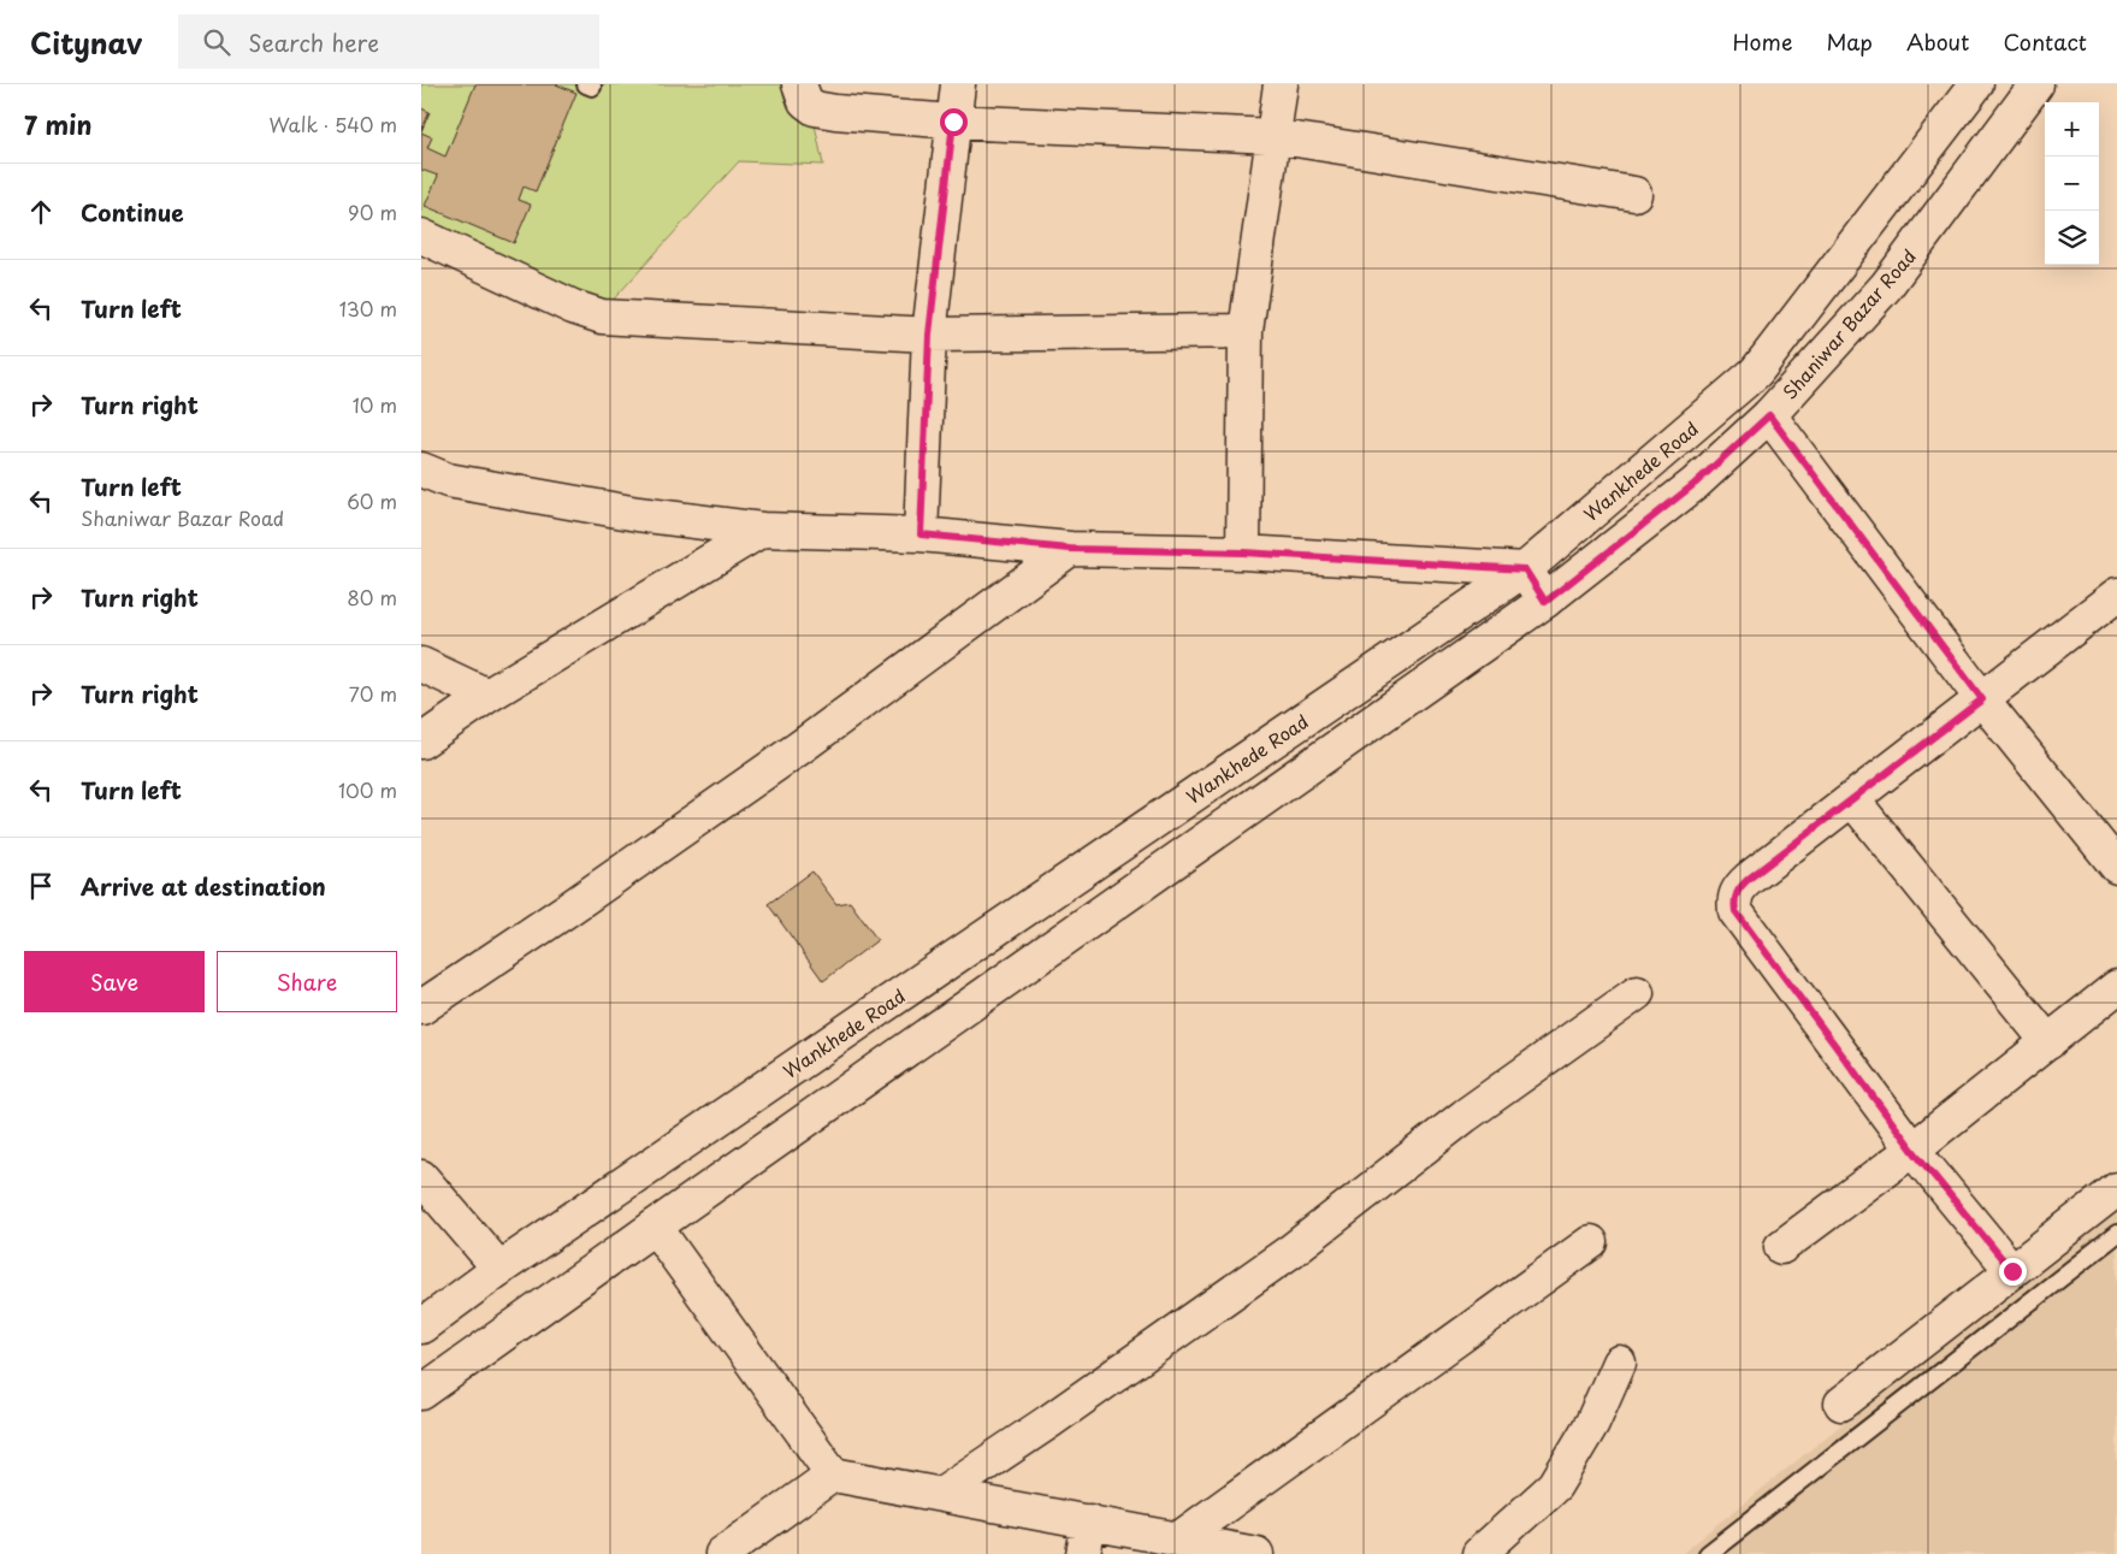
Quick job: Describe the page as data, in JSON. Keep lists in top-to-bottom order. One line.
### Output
{"streets":{"street":["Shaniwar Bazar Road","Wankhede Road"]},"page":{"header":"Citynav","search":"Search here","nav":["Home","Map","About","Contact"],"heading":["7 min","Walk · 540 m"],"map_buttons":["+","−"],"list":[["Continue","90 m"],["Turn left","130 m"],["Turn right","10 m"],["Turn left","Shaniwar Bazar Road","60 m"],["Turn right","80 m"],["Turn right","70 m"],["Turn left","100 m"],"Arrive at destination"],"buttons":["Save","Share"]}}
